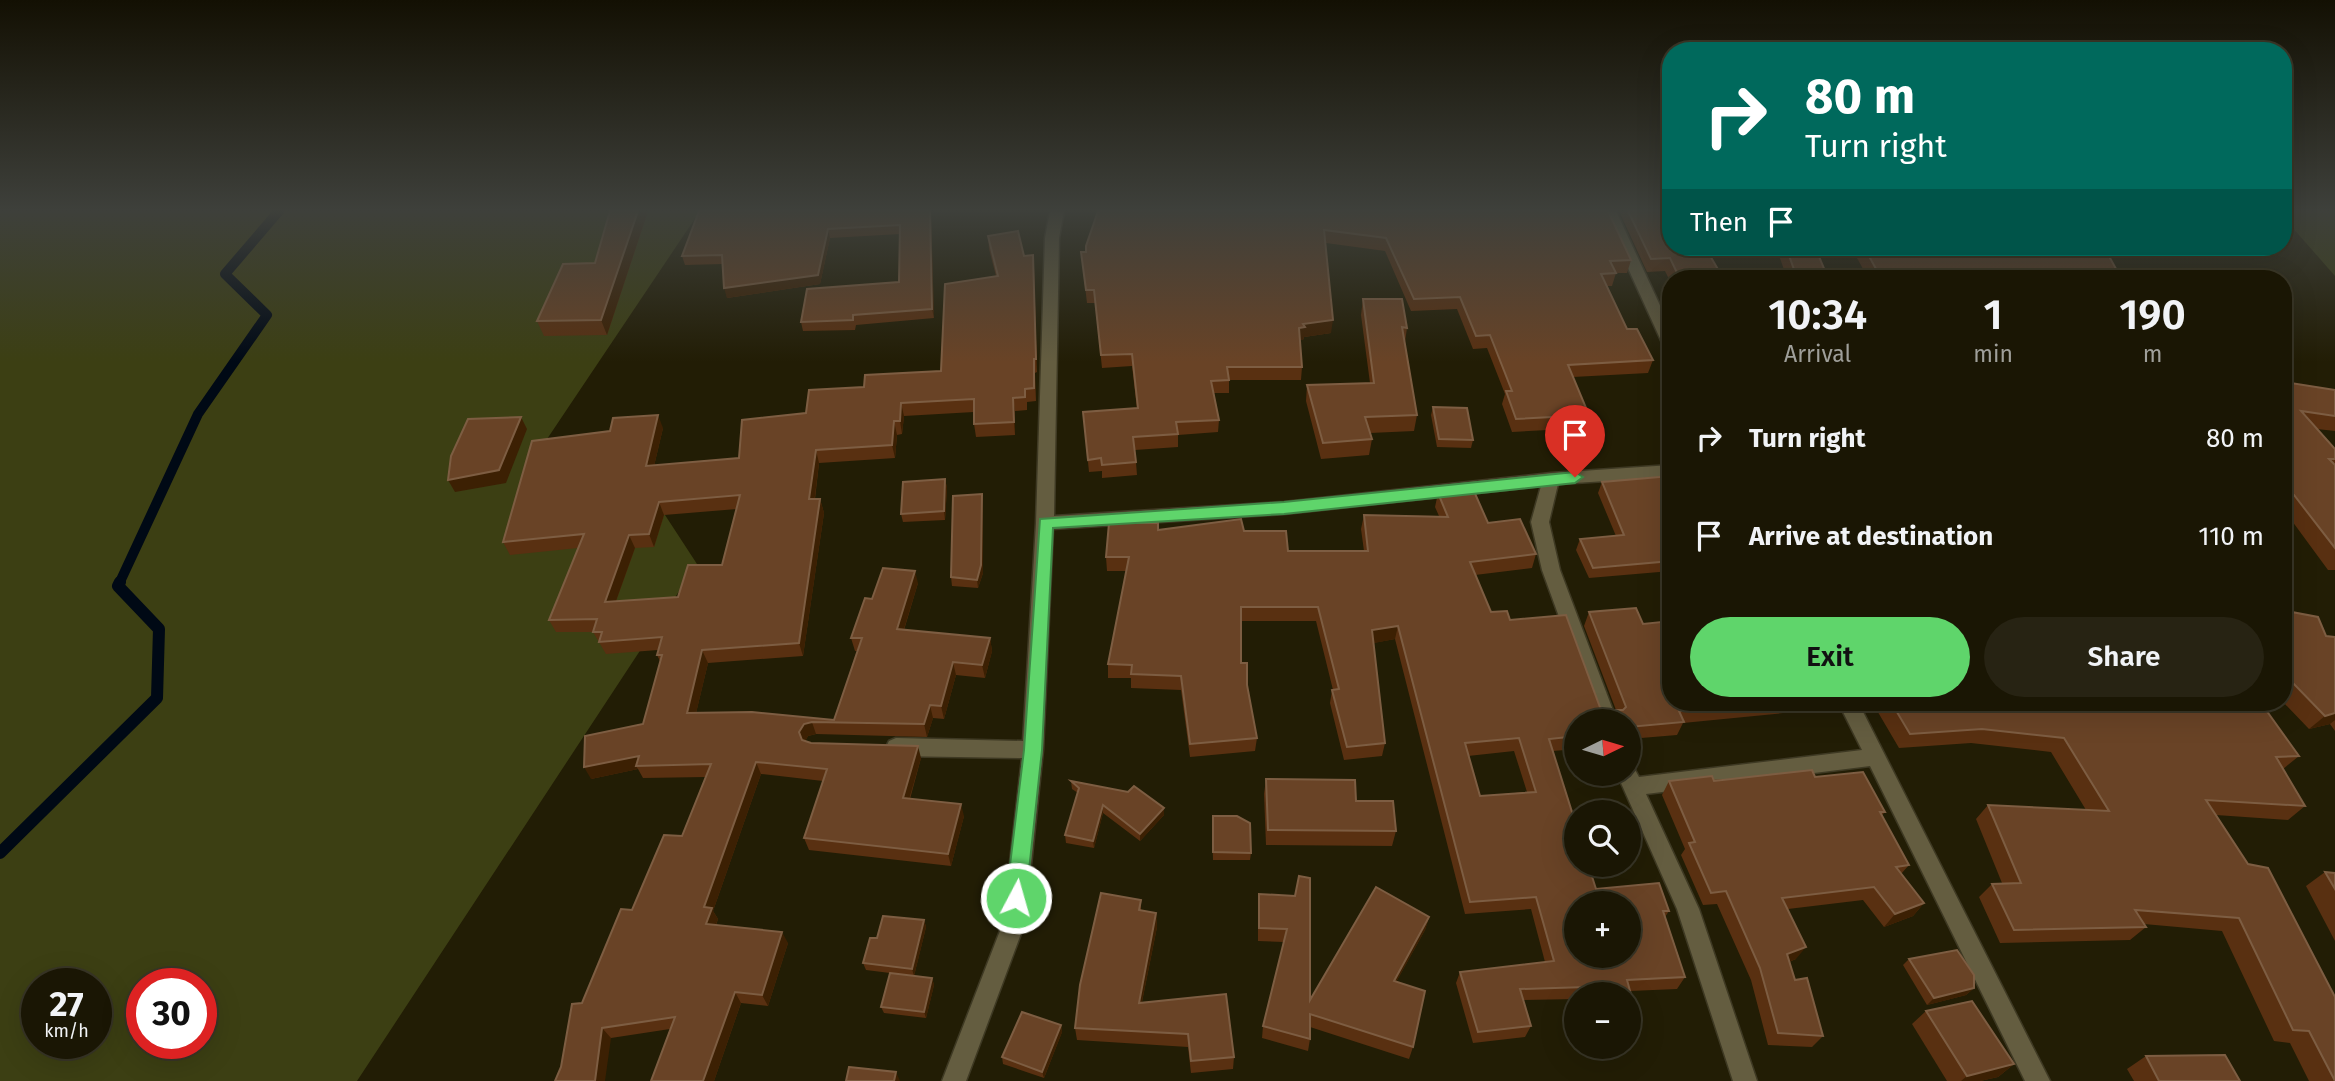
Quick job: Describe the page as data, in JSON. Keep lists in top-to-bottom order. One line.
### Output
{"north":"right","page":{"turn":["80 m","Turn right"],"then":"Then","eta":["10:34","Arrival","1","min","190","m"],"list":[{"name":"Turn right","value":"80 m"},{"name":"Arrive at destination","value":"110 m"}],"buttons":["Exit","Share"],"map_buttons":["+","−"],"speed":"27 km/h","limit":"30"}}
